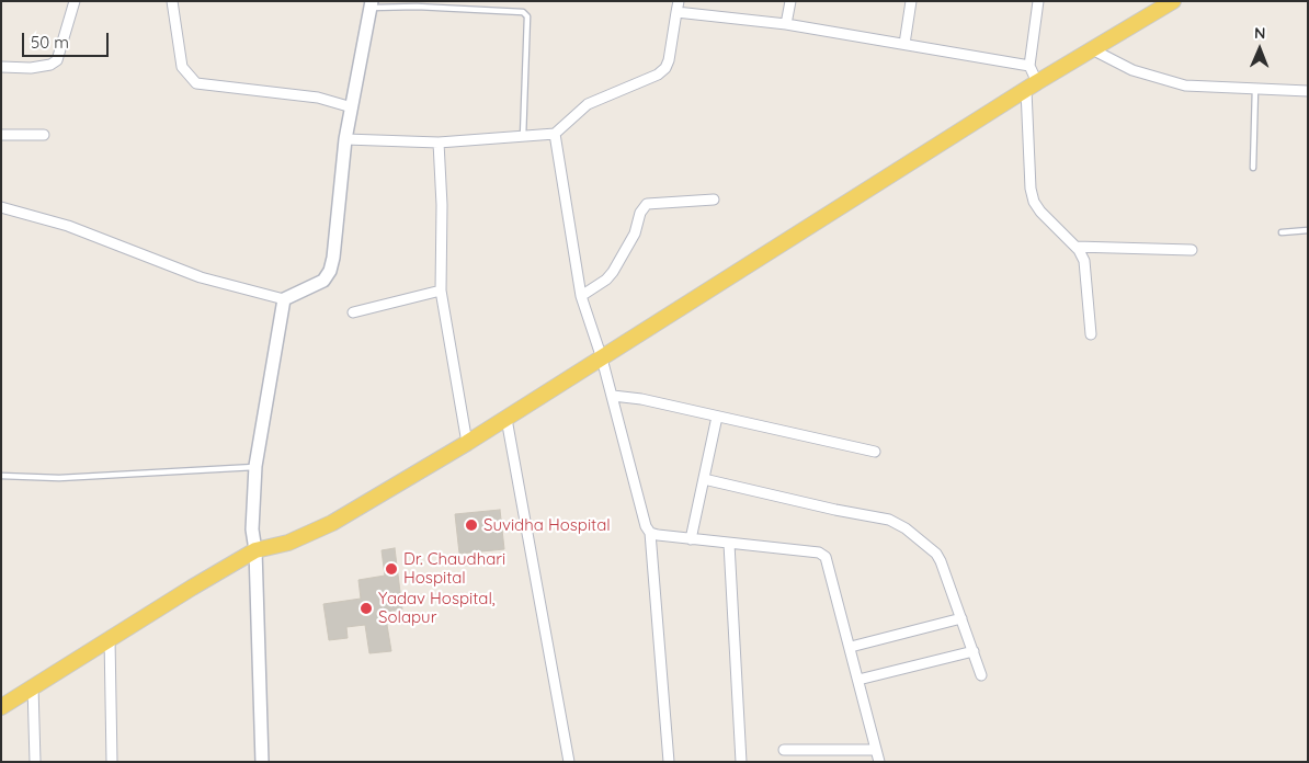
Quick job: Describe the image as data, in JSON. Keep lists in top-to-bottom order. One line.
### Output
{"places":["Suvidha Hospital","Dr. Chaudhari Hospital","Yadav Hospital, Solapur"],"scale_bar":"50 m","north":"top"}
